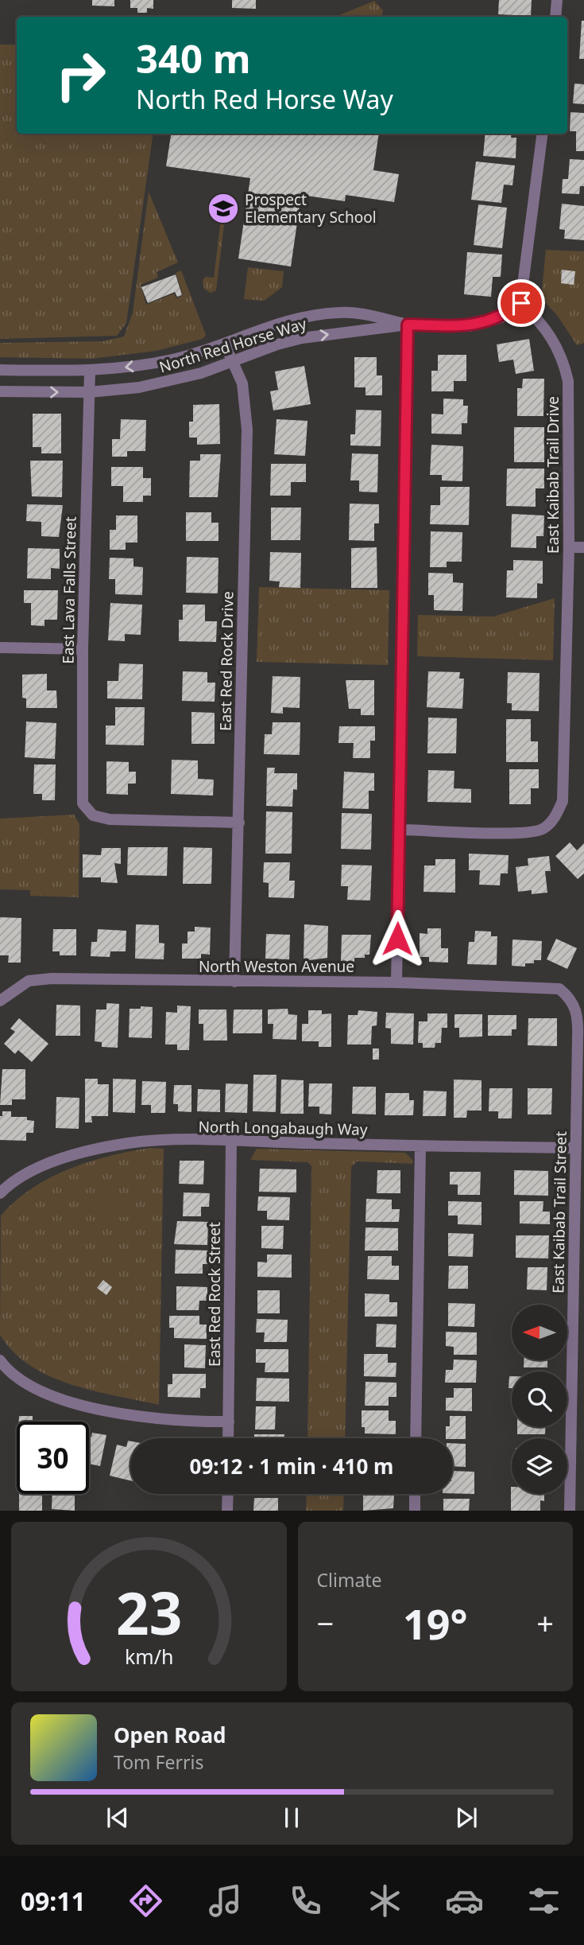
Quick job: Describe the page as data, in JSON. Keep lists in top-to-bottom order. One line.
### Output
{"streets":{"street":["North Red Horse Way","East Kaibab Trail Drive","East Lava Falls Street","East Red Rock Drive","North Weston Avenue","North Longabaugh Way","East Kaibab Trail Street","East Red Rock Street"]},"crossings":[["North Red Horse Way","East Kaibab Trail Drive"],["North Red Horse Way","East Lava Falls Street"],["North Red Horse Way","East Red Rock Drive"],["East Lava Falls Street","East Red Rock Drive"],["East Red Rock Drive","North Weston Avenue"],["North Weston Avenue","East Kaibab Trail Street"],["North Longabaugh Way","East Kaibab Trail Street"],["North Longabaugh Way","East Red Rock Street"]],"places":{"school or university":["Prospect Elementary School"]},"north":"left","page":{"turn":["340 m","North Red Horse Way"],"limit":"30","trip":"09:12 · 1 min · 410 m","tile":"Climate","heat":["−","19°","+"],"song":["Open Road","Tom Ferris"],"tabs":"09:11","gauge":["23","km/h"]}}
